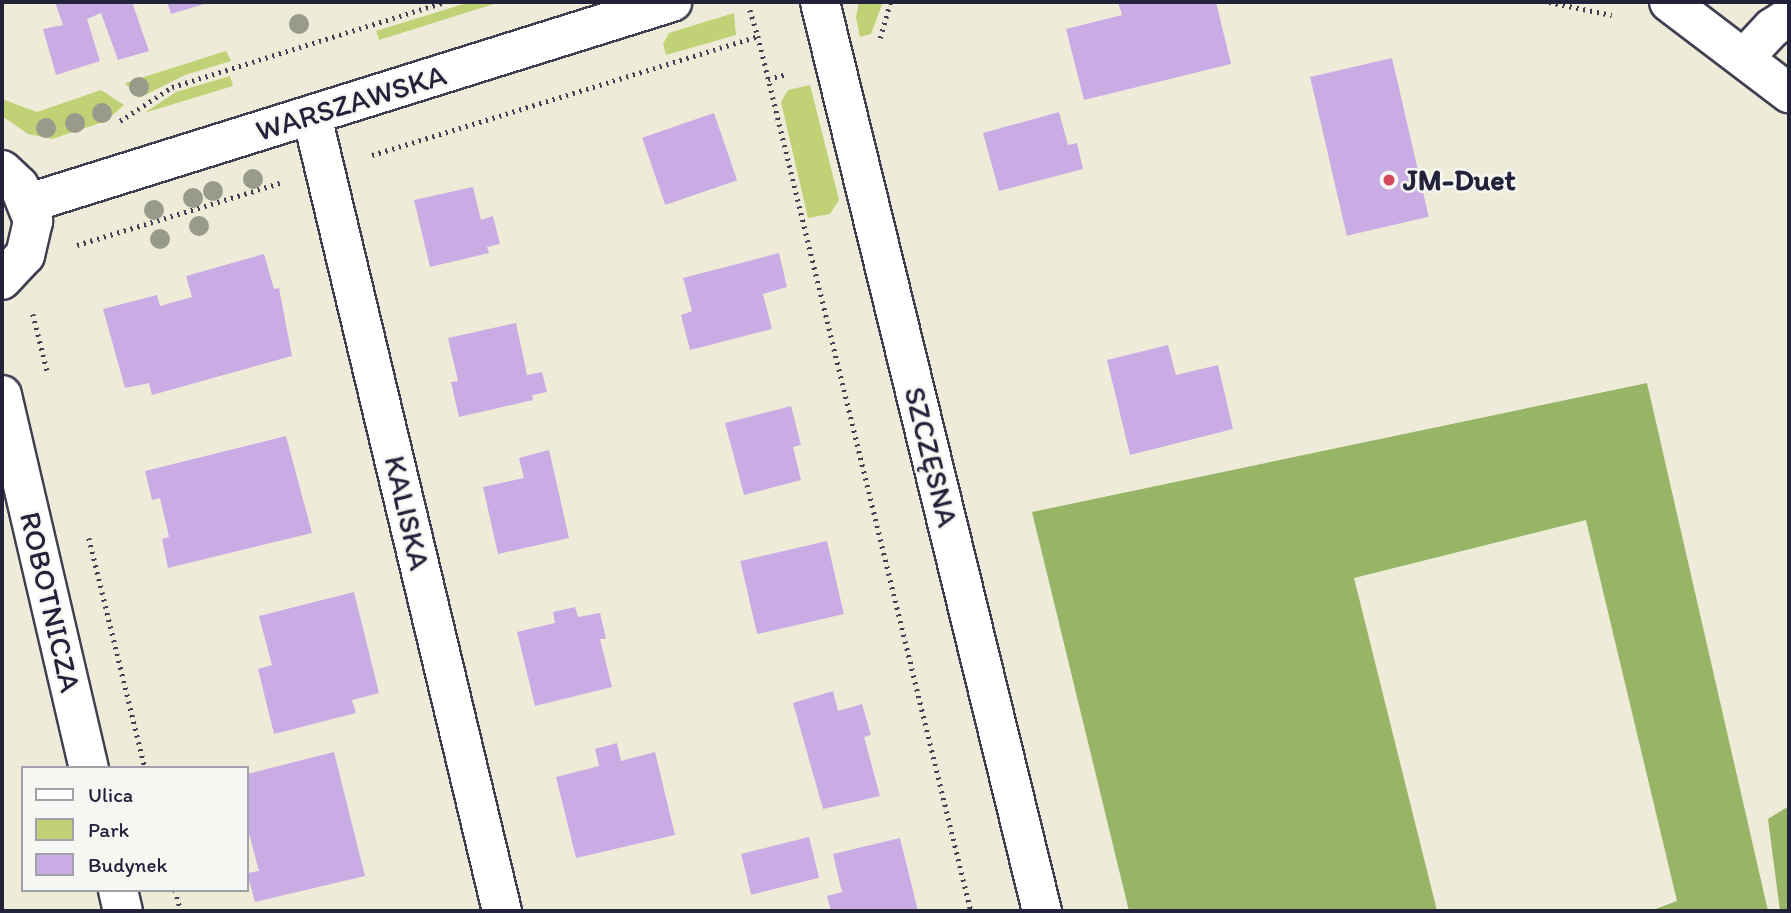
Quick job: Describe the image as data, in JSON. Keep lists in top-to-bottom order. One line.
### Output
{"streets":{"street":["WARSZAWSKA","SZCZĘSNA","KALISKA","ROBOTNICZA"]},"crossings":[["WARSZAWSKA","KALISKA"]],"places":["JM-Duet"],"legend":["Ulica","Park","Budynek"]}
